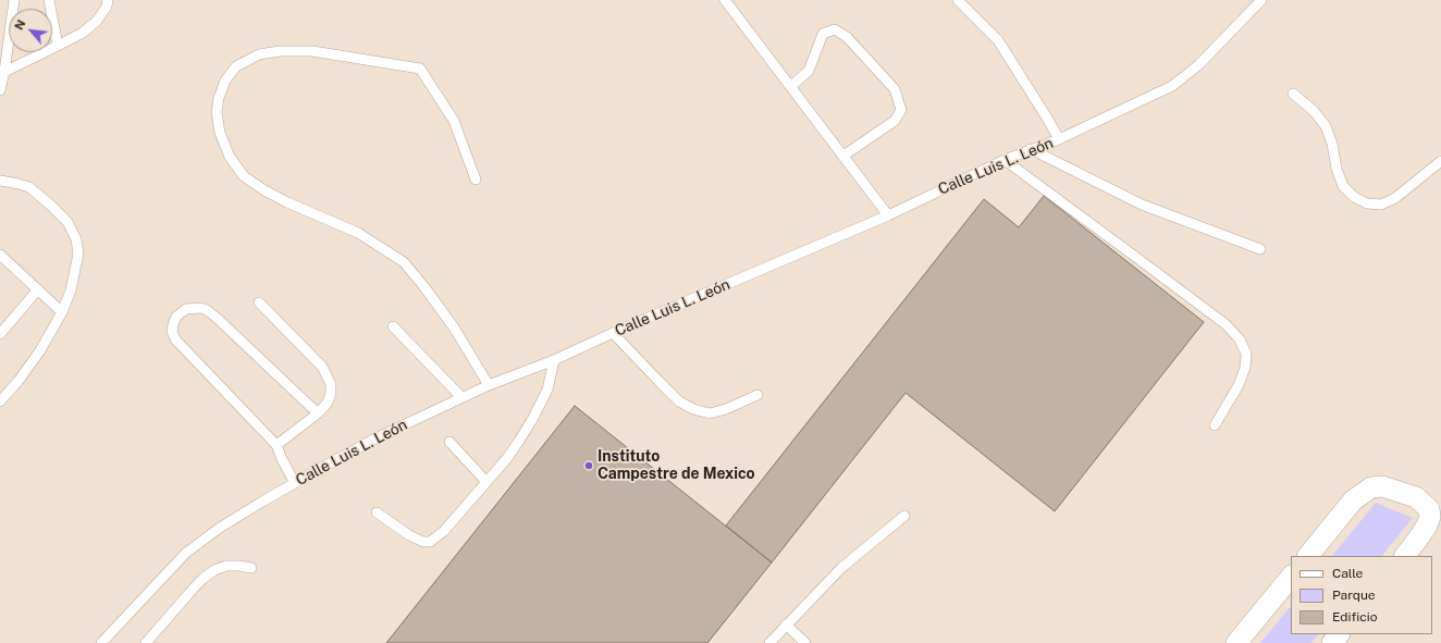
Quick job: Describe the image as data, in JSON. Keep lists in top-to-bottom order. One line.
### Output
{"streets":{"lane":["Calle Luis L. León"]},"places":["Instituto Campestre de Mexico"],"legend":["Calle","Parque","Edificio"],"north":"top left"}
